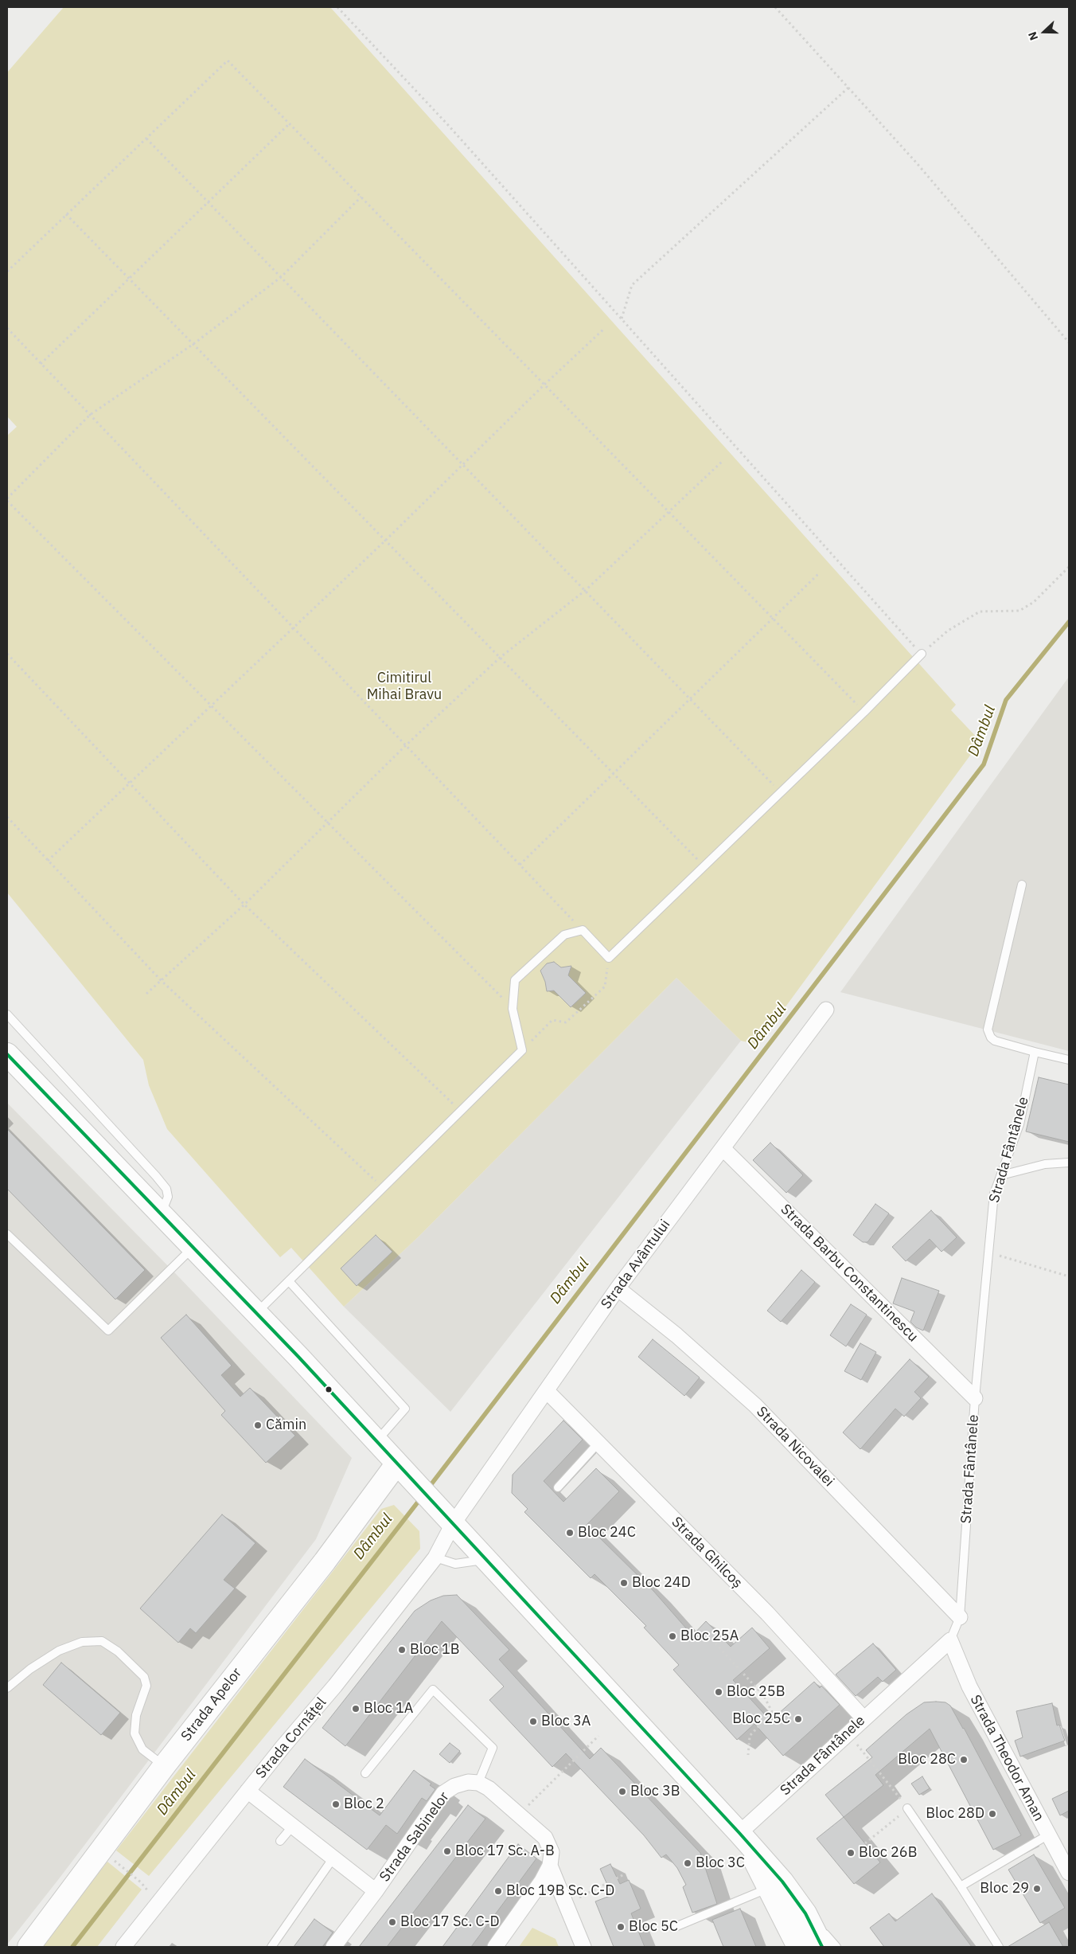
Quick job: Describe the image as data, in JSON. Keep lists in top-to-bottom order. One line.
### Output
{"streets":{"main road":["Strada Apelor"],"street":["Strada Fântânele","Strada Avântului","Strada Barbu Constantinescu","Strada Nicovalei","Strada Ghilcoș","Strada Cornățel","Strada Theodor Aman","Strada Sabinelor"]},"crossings":[["Strada Fântânele","Strada Barbu Constantinescu"],["Strada Fântânele","Strada Nicovalei"],["Strada Fântânele","Strada Ghilcoș"],["Strada Fântânele","Strada Theodor Aman"],["Strada Avântului","Strada Barbu Constantinescu"],["Strada Avântului","Strada Nicovalei"],["Strada Avântului","Strada Ghilcoș"],["Strada Avântului","Strada Cornățel"],["Strada Cornățel","Strada Sabinelor"]],"water":["Dâmbul"],"parks":["Cimitirul Mihai Bravu"],"places":["Cămin","Bloc 24C","Bloc 24D","Bloc 25A","Bloc 1B","Bloc 25B","Bloc 1A","Bloc 25C","Bloc 3A","Bloc 28C","Bloc 3B","Bloc 2","Bloc 28D","Bloc 17 Sc. A-B","Bloc 26B","Bloc 3C","Bloc 29","Bloc 19B Sc. C-D","Bloc 17 Sc. C-D","Bloc 5C"],"north":"left"}
